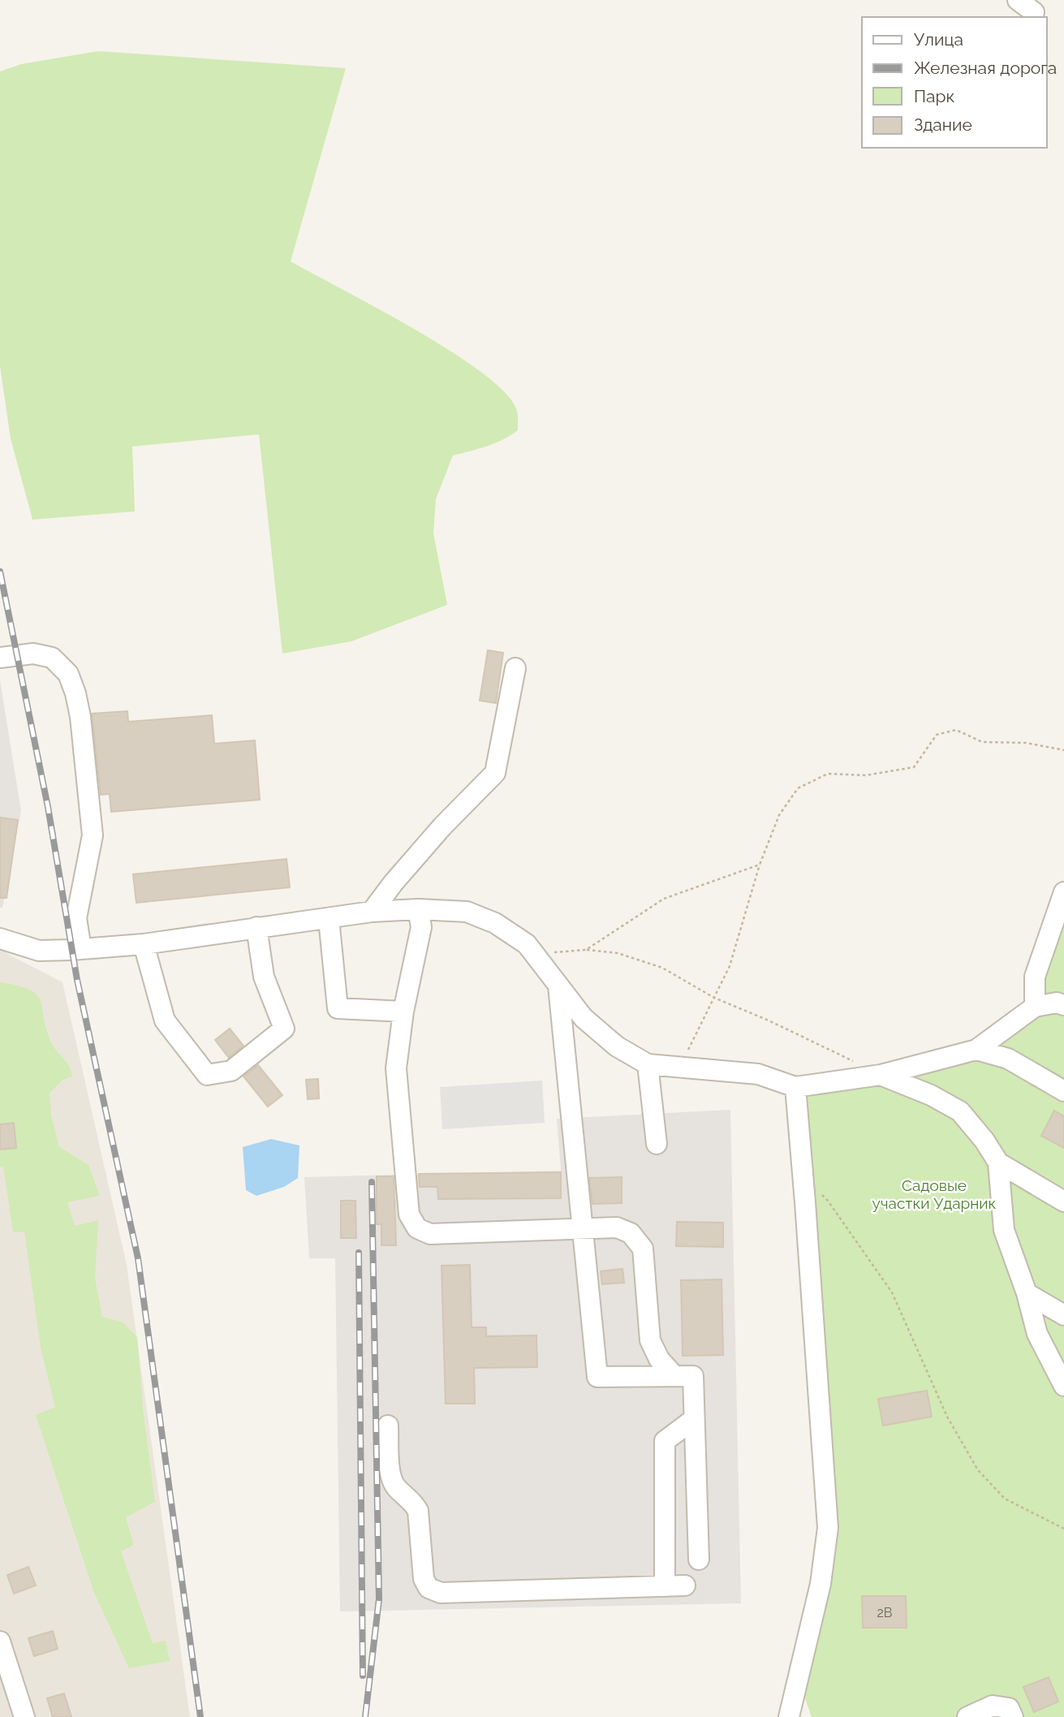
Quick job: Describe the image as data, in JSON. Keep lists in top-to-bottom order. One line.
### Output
{"parks":["Садовые участки Ударник"],"house_numbers":["2В"],"legend":["Улица","Железная дорога","Парк","Здание"]}
